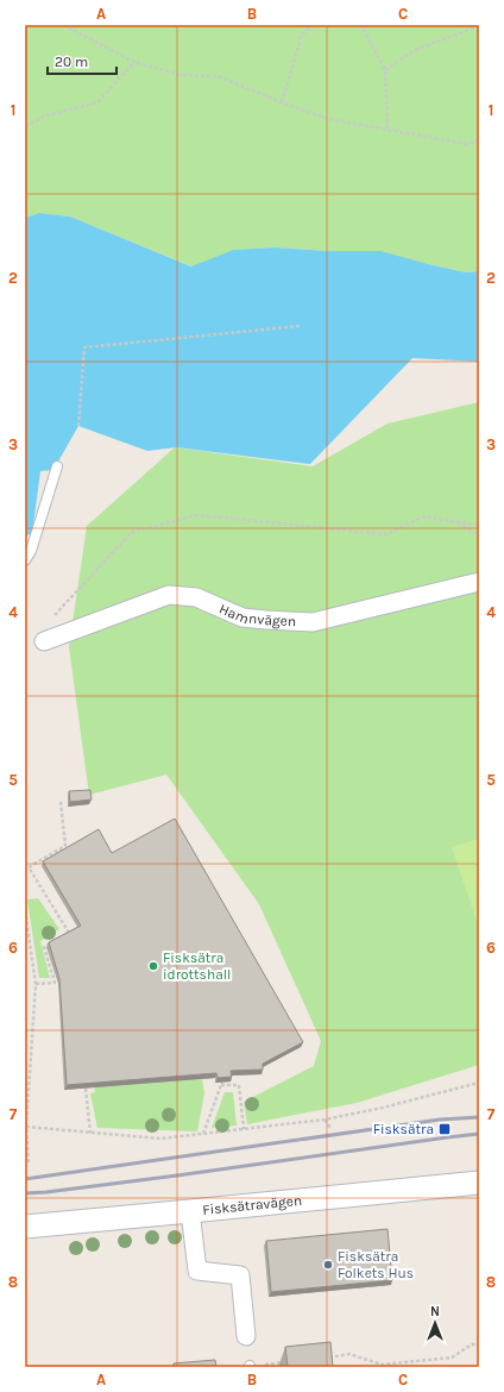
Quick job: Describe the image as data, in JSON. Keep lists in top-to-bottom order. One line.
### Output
{"streets":{"street":["Hamnvägen","Fisksätravägen"]},"places":{"other":["Fisksätra idrottshall","Fisksätra Folkets Hus"],"transit":["Fisksätra"]},"scale_bar":"20 m","north":"top","grid":{"columns":["A","B","C"],"rows":["1","2","3","4","5","6","7","8"]}}
